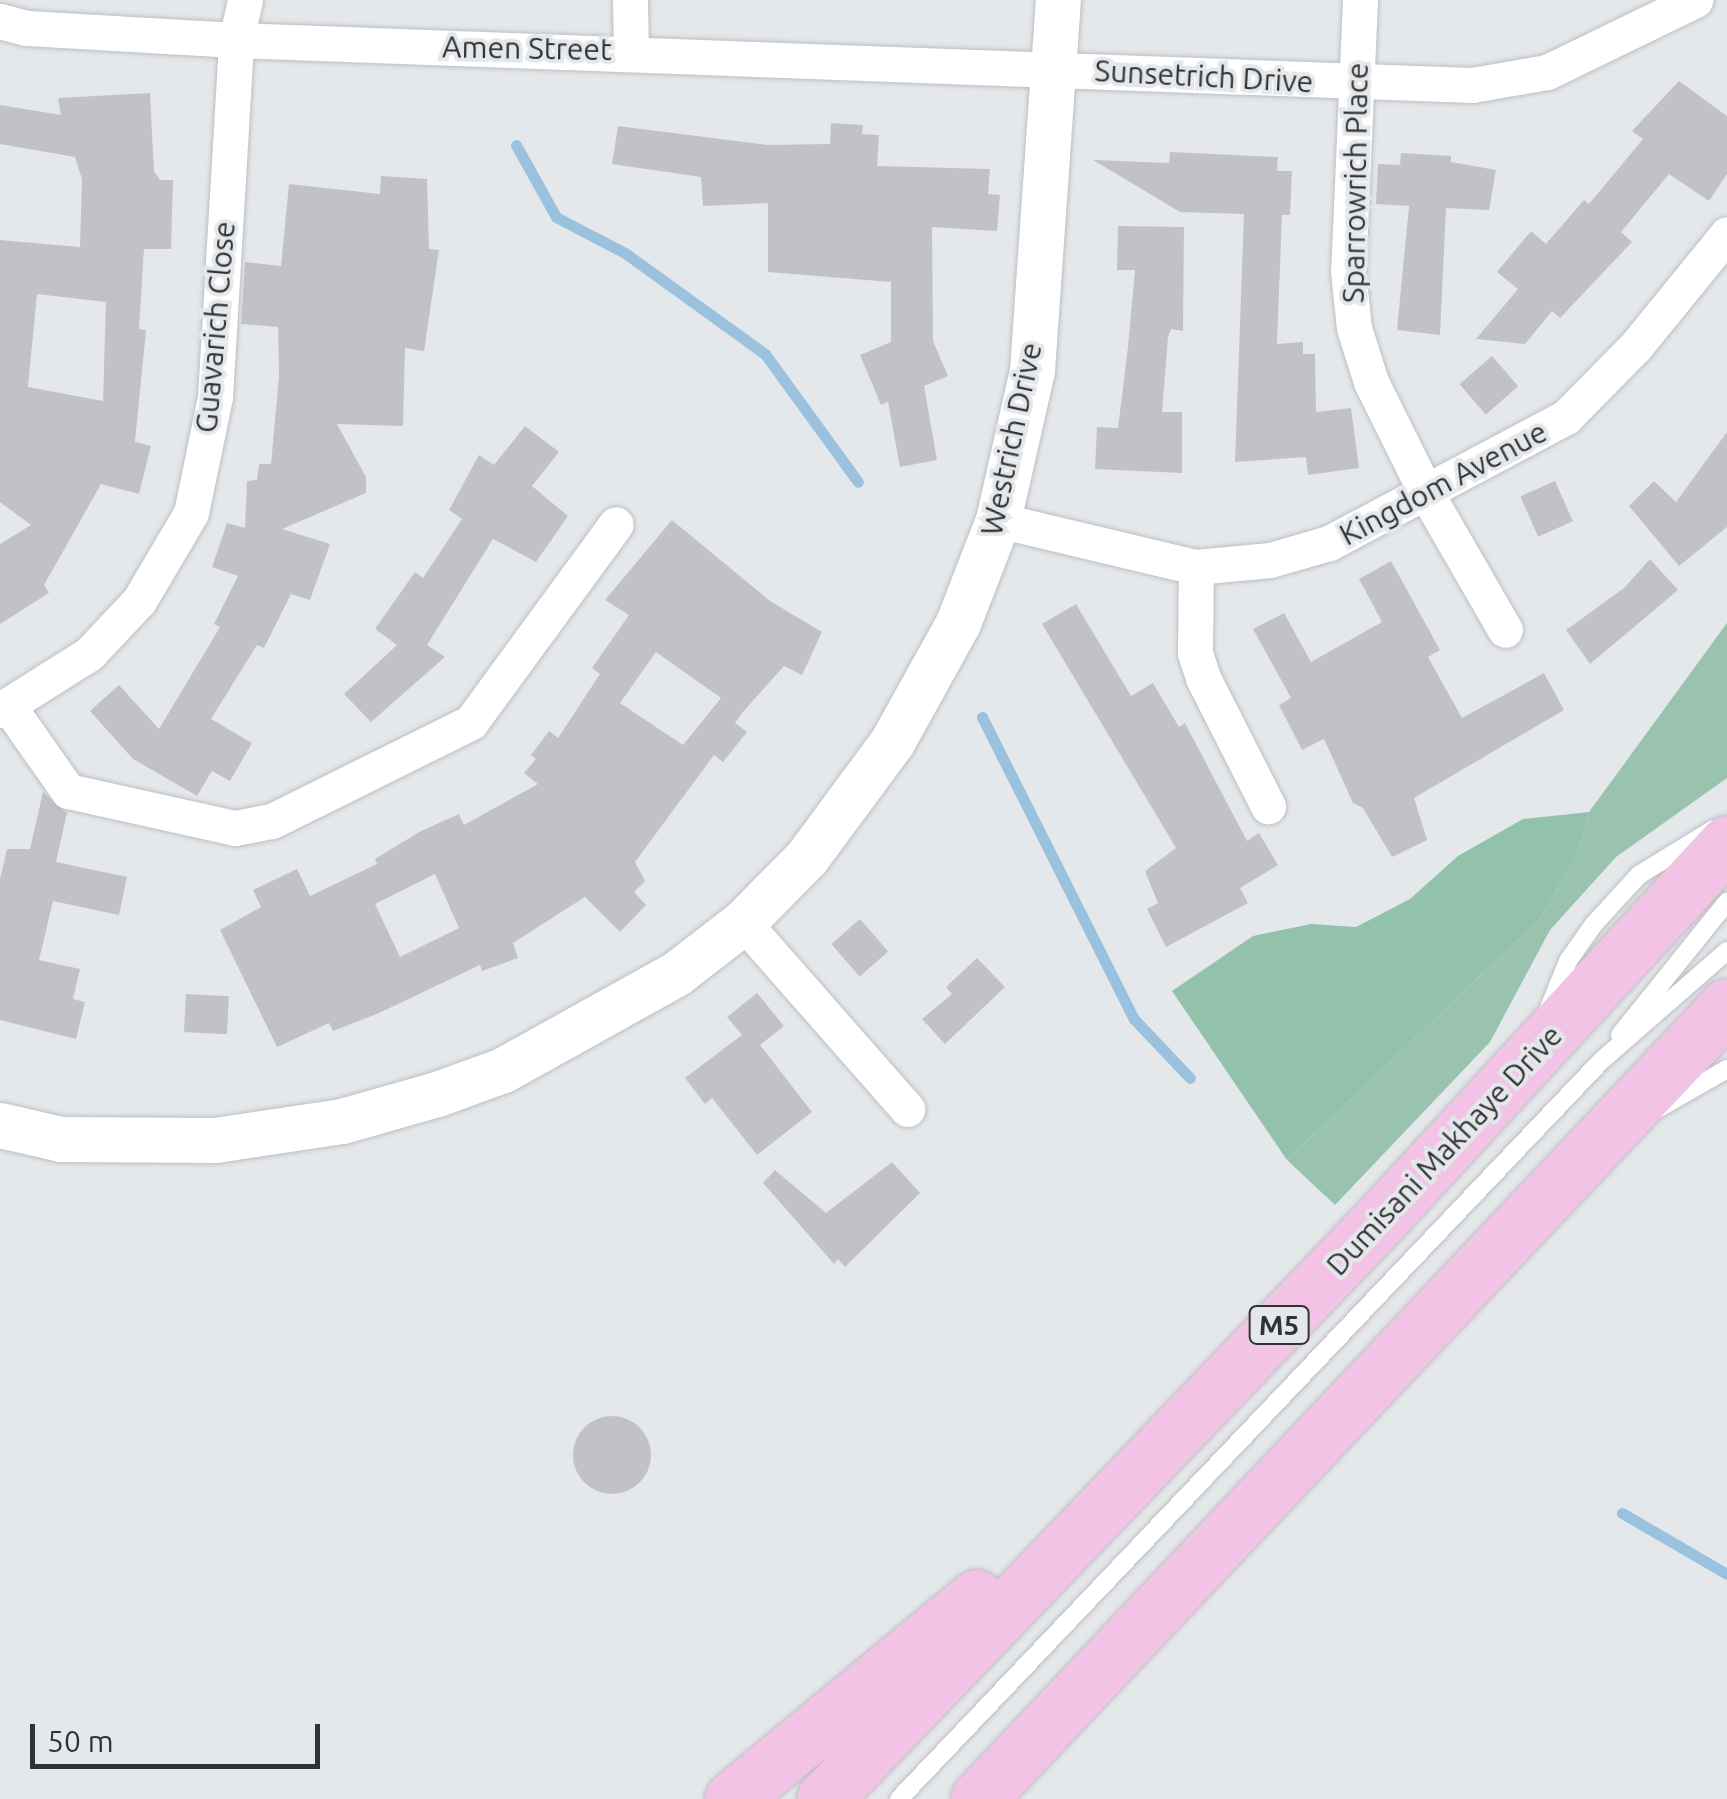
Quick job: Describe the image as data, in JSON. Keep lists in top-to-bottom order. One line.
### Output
{"streets":{"main road":["Dumisani Makhaye Drive","M5"],"street":["Amen Street","Sunsetrich Drive","Sparrowrich Place","Guavarich Close","Westrich Drive","Kingdom Avenue"]},"crossings":[["Amen Street","Sunsetrich Drive"],["Amen Street","Guavarich Close"],["Amen Street","Westrich Drive"],["Sunsetrich Drive","Sparrowrich Place"],["Sunsetrich Drive","Westrich Drive"],["Sparrowrich Place","Kingdom Avenue"],["Westrich Drive","Kingdom Avenue"]],"scale_bar":"50 m"}
